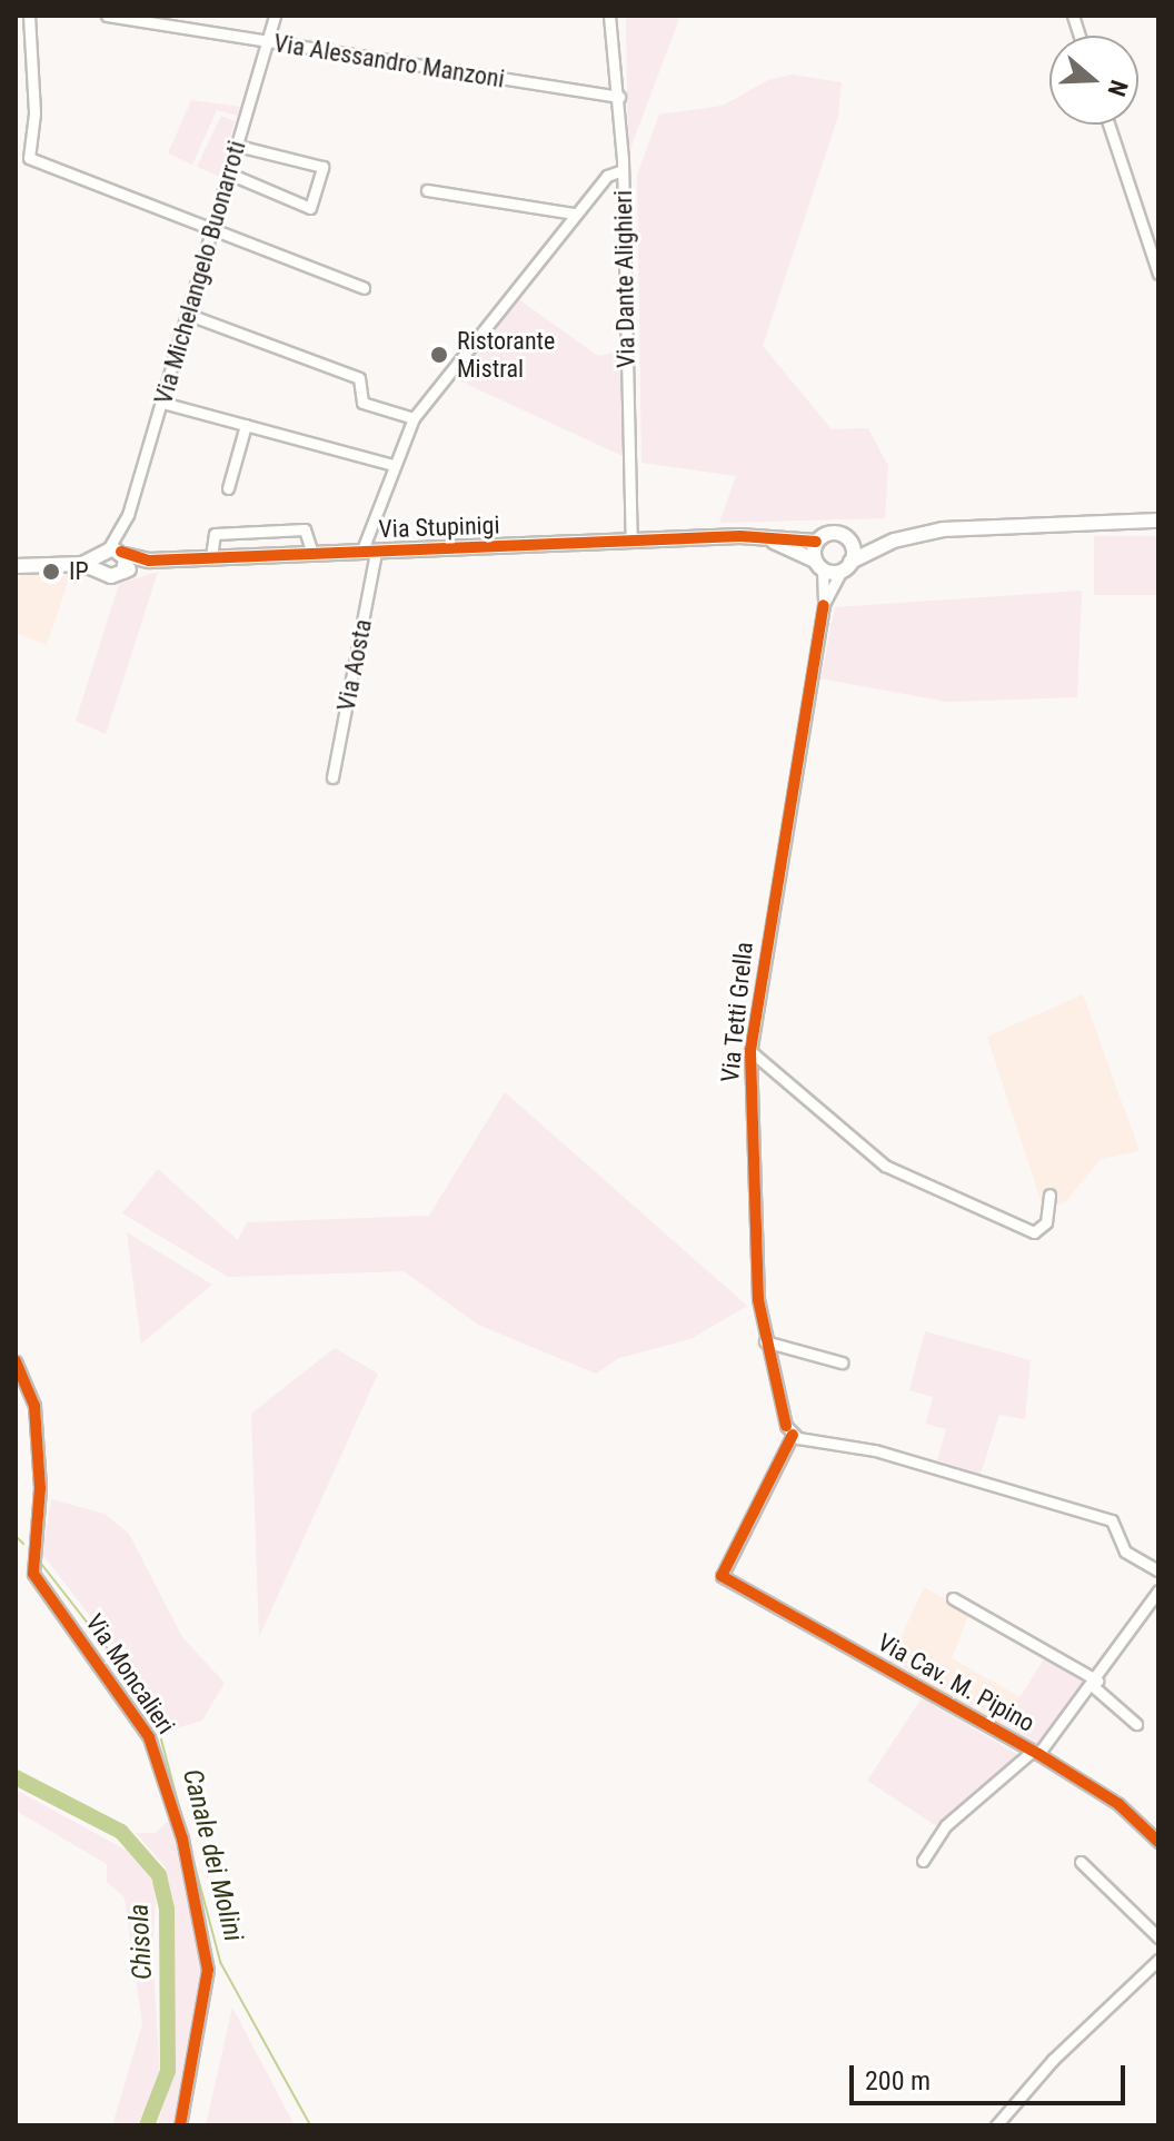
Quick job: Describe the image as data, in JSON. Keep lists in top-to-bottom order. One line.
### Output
{"streets":{"street":["Via Alessandro Manzoni","Via Michelangelo Buonarroti","Via Dante Alighieri","Via Stupinigi","Via Aosta","Via Tetti Grella","Via Moncalieri","Via Cav. M. Pipino"]},"crossings":[["Via Alessandro Manzoni","Via Michelangelo Buonarroti"],["Via Alessandro Manzoni","Via Dante Alighieri"],["Via Michelangelo Buonarroti","Via Stupinigi"],["Via Dante Alighieri","Via Stupinigi"],["Via Dante Alighieri","Via Aosta"],["Via Stupinigi","Via Aosta"],["Via Stupinigi","Via Tetti Grella"],["Via Tetti Grella","Via Cav. M. Pipino"]],"water":["Canale dei Molini","Chisola"],"places":["Ristorante Mistral","IP"],"scale_bar":"200 m","north":"right"}
